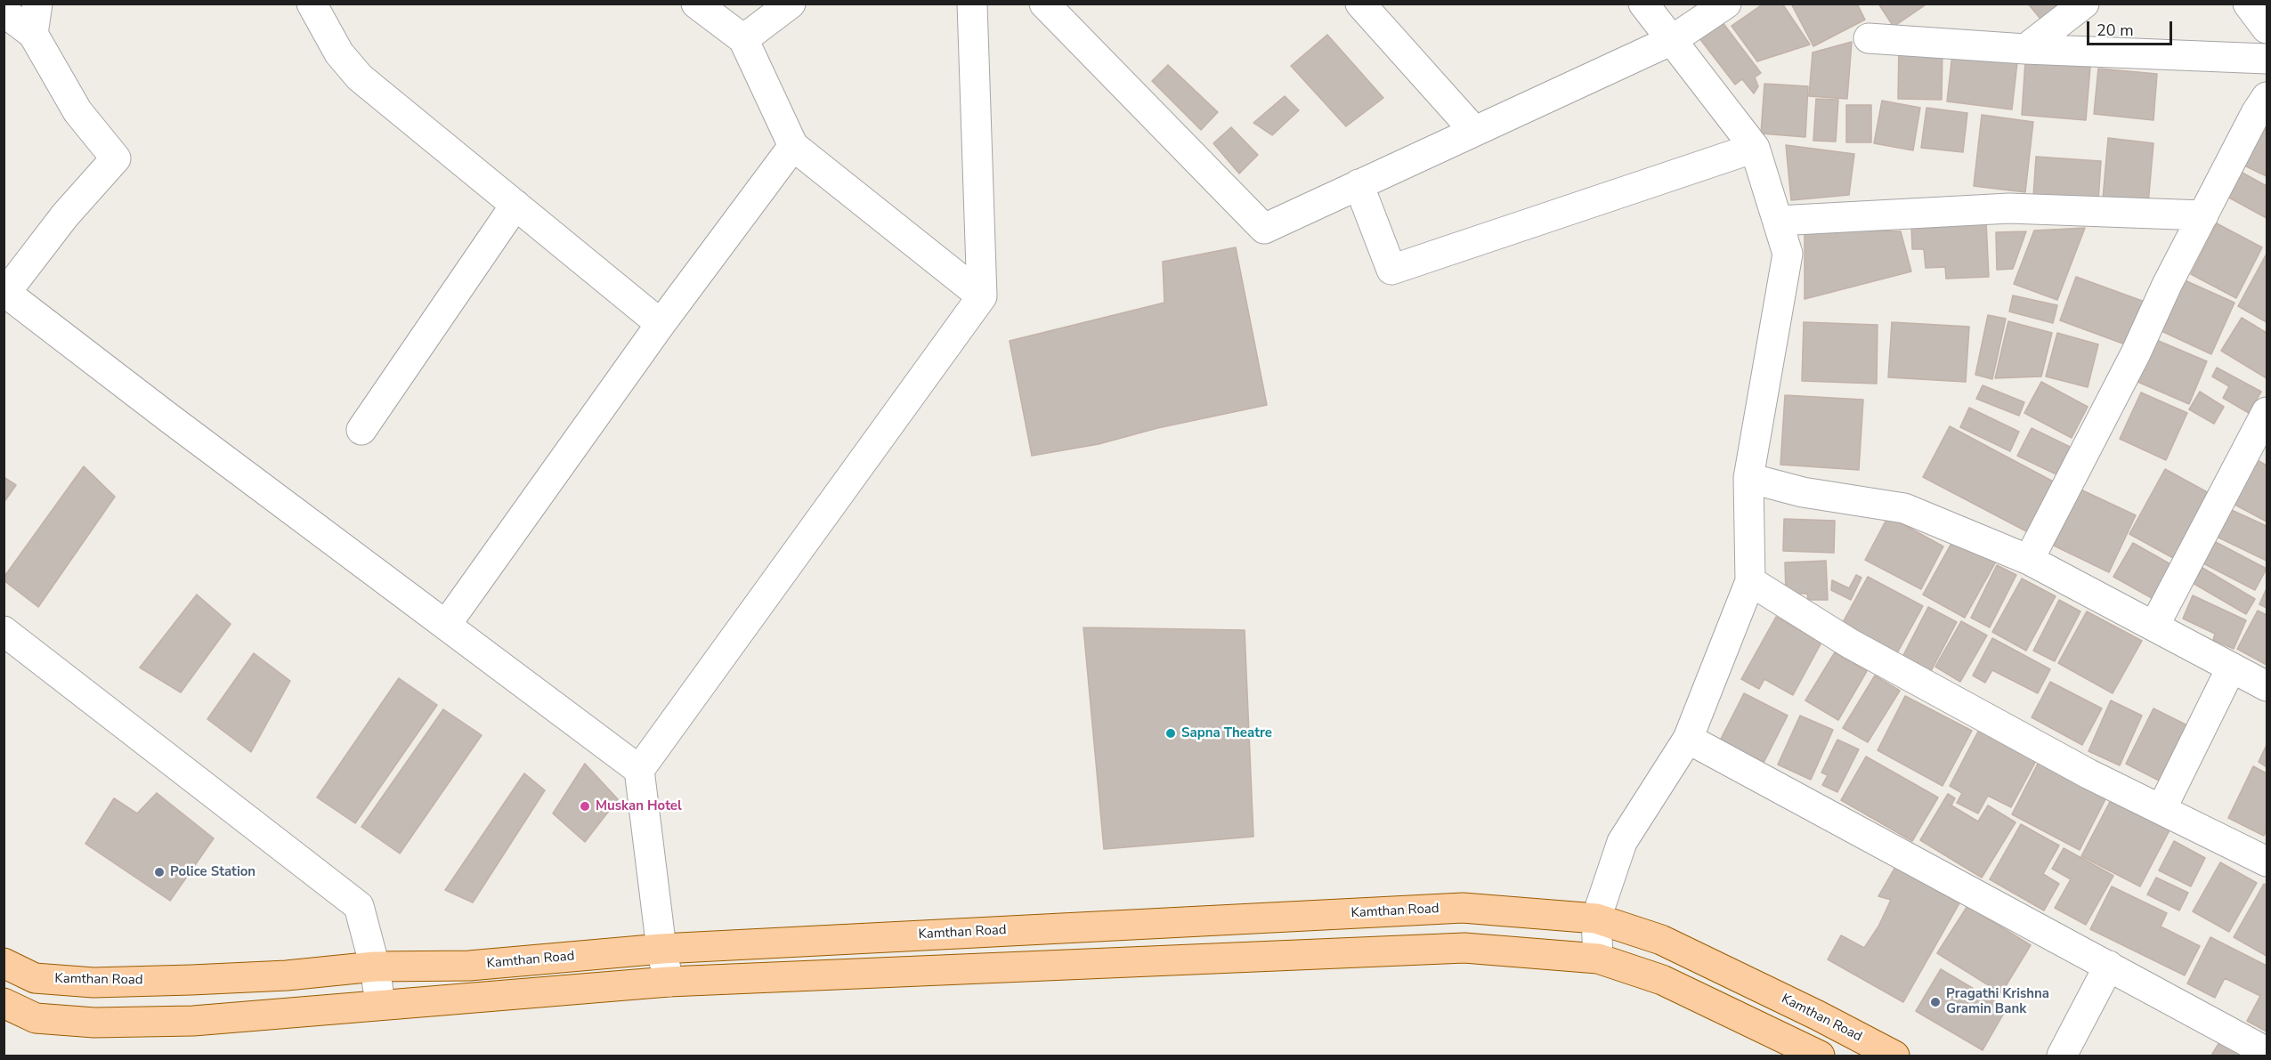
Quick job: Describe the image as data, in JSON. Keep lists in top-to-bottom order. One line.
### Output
{"streets":{"main road":["Kamthan Road"]},"places":["Sapna Theatre","Muskan Hotel","Police Station","Pragathi Krishna Gramin Bank"],"scale_bar":"20 m"}
